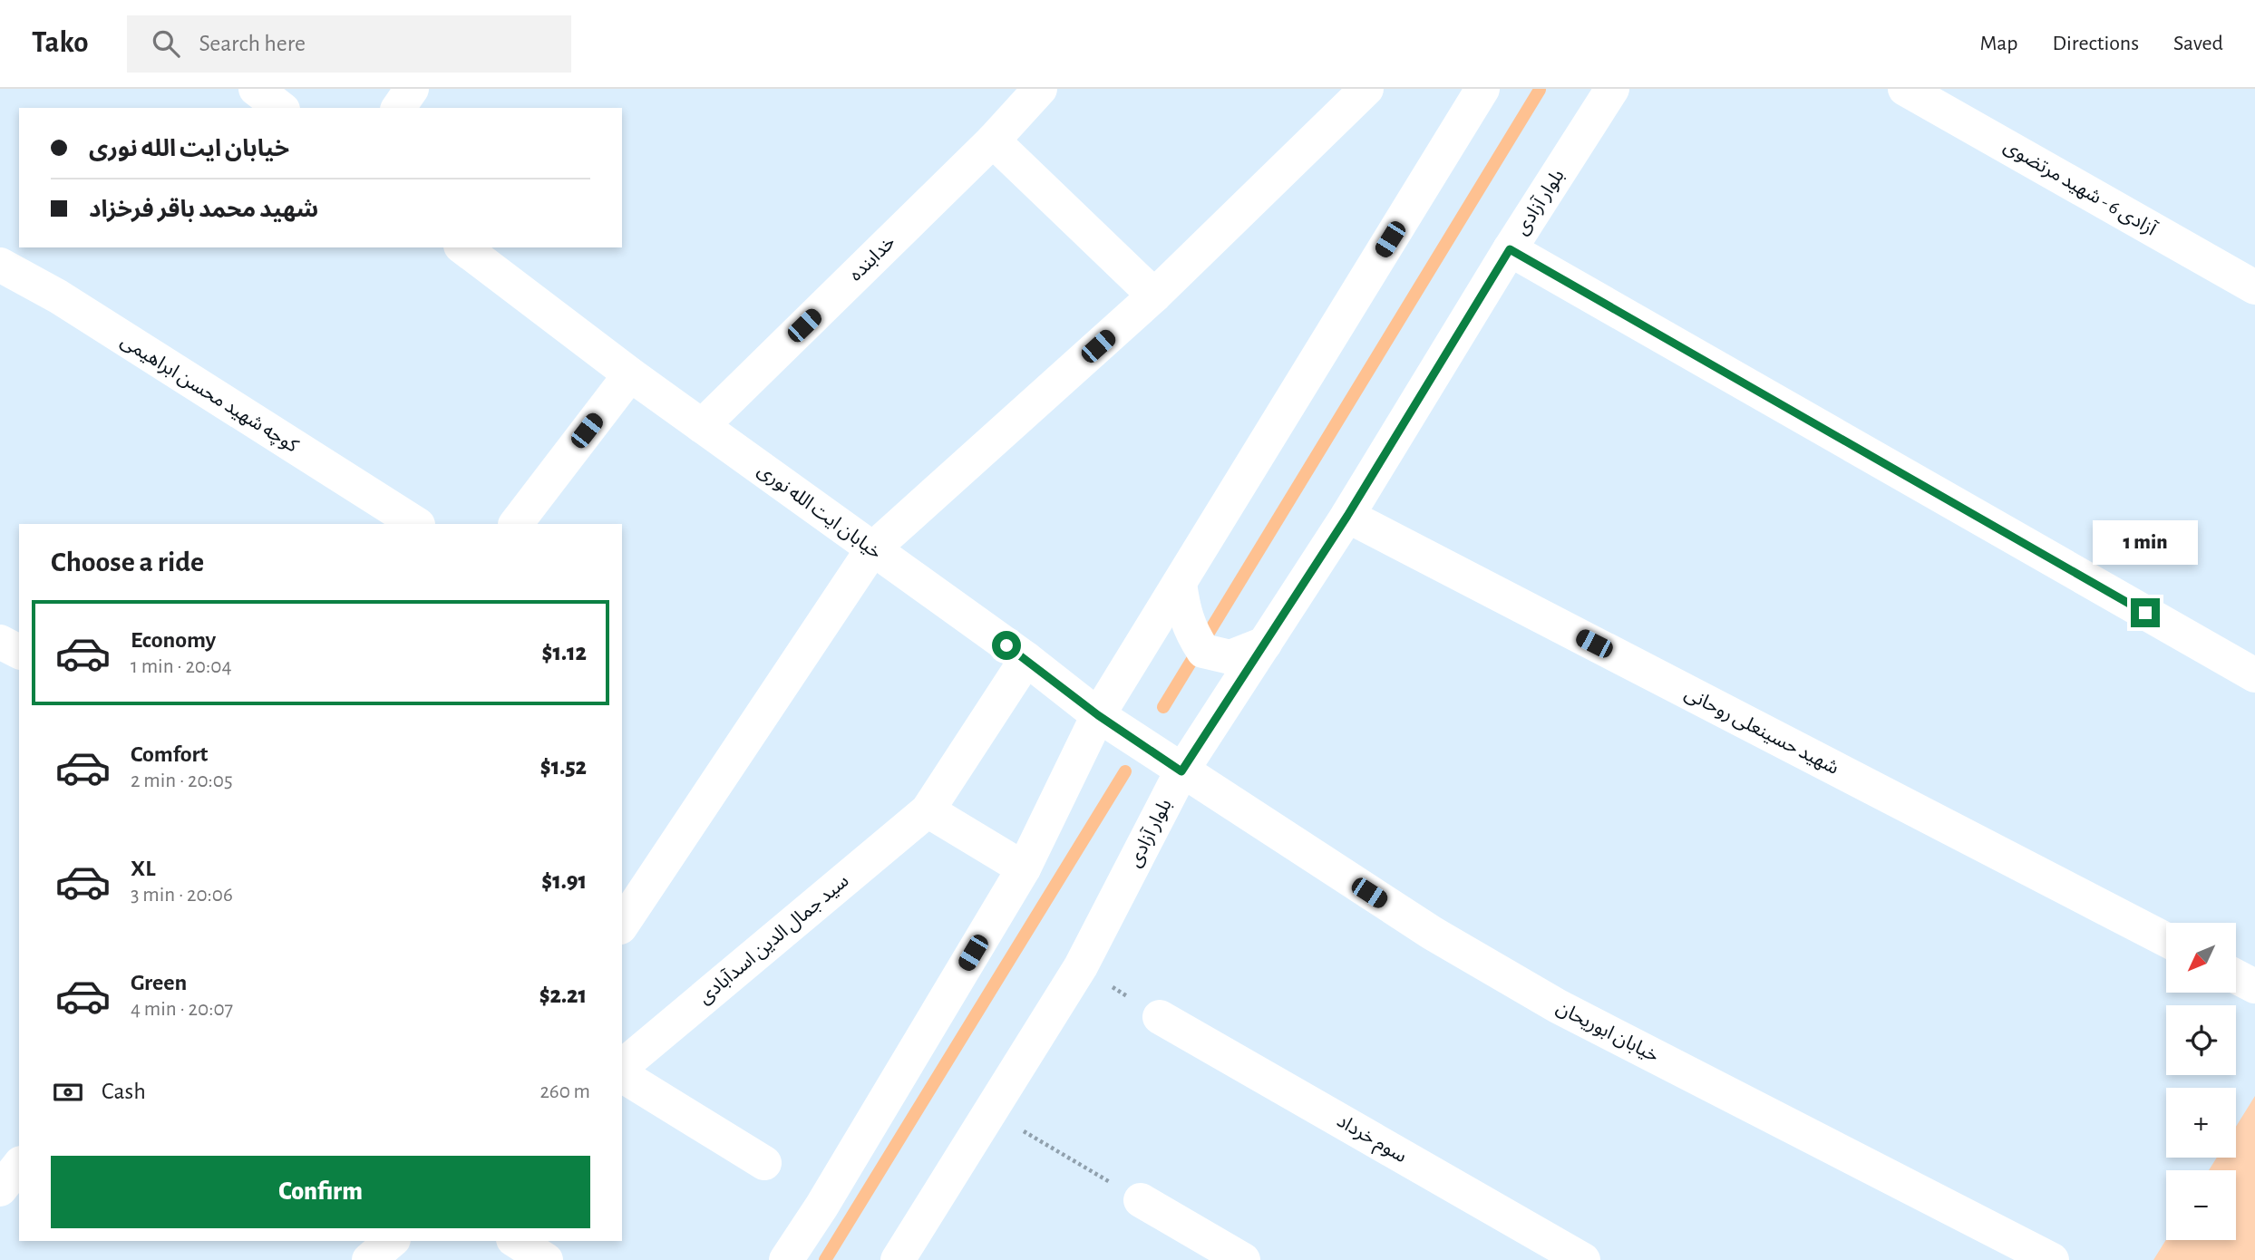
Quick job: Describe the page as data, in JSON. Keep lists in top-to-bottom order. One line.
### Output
{"streets":{"street":["آزادی 6 - شهید مرتضوی","بلوار آزادی","خدابنده","کوچه شهید محسن ابراهیمی","خیابان ایت الله نوری","شهید حسینعلی روحانی","سید جمال الدین اسدآبادی","خیابان ابوریحان","سوم خرداد"]},"crossings":[["بلوار آزادی","خیابان ایت الله نوری"],["بلوار آزادی","شهید حسینعلی روحانی"],["بلوار آزادی","خیابان ابوریحان"],["خدابنده","خیابان ایت الله نوری"],["خیابان ایت الله نوری","سید جمال الدین اسدآبادی"],["خیابان ایت الله نوری","خیابان ابوریحان"]],"north":"bottom left","page":{"header":"Tako","search":"Search here","nav":["Map","Directions","Saved"],"banner":["خیابان ایت الله نوری","شهید محمد باقر فرخزاد"],"bubble":"1 min","heading":"Choose a ride","list":[{"name":"Economy","note":"1 min · 20:04","value":"$1.12"},{"name":"Comfort","note":"2 min · 20:05","value":"$1.52"},{"name":"XL","note":"3 min · 20:06","value":"$1.91"},{"name":"Green","note":"4 min · 20:07","value":"$2.21"}],"map_buttons":["+","−"],"pay":["Cash","260 m"],"buttons":"Confirm"}}
